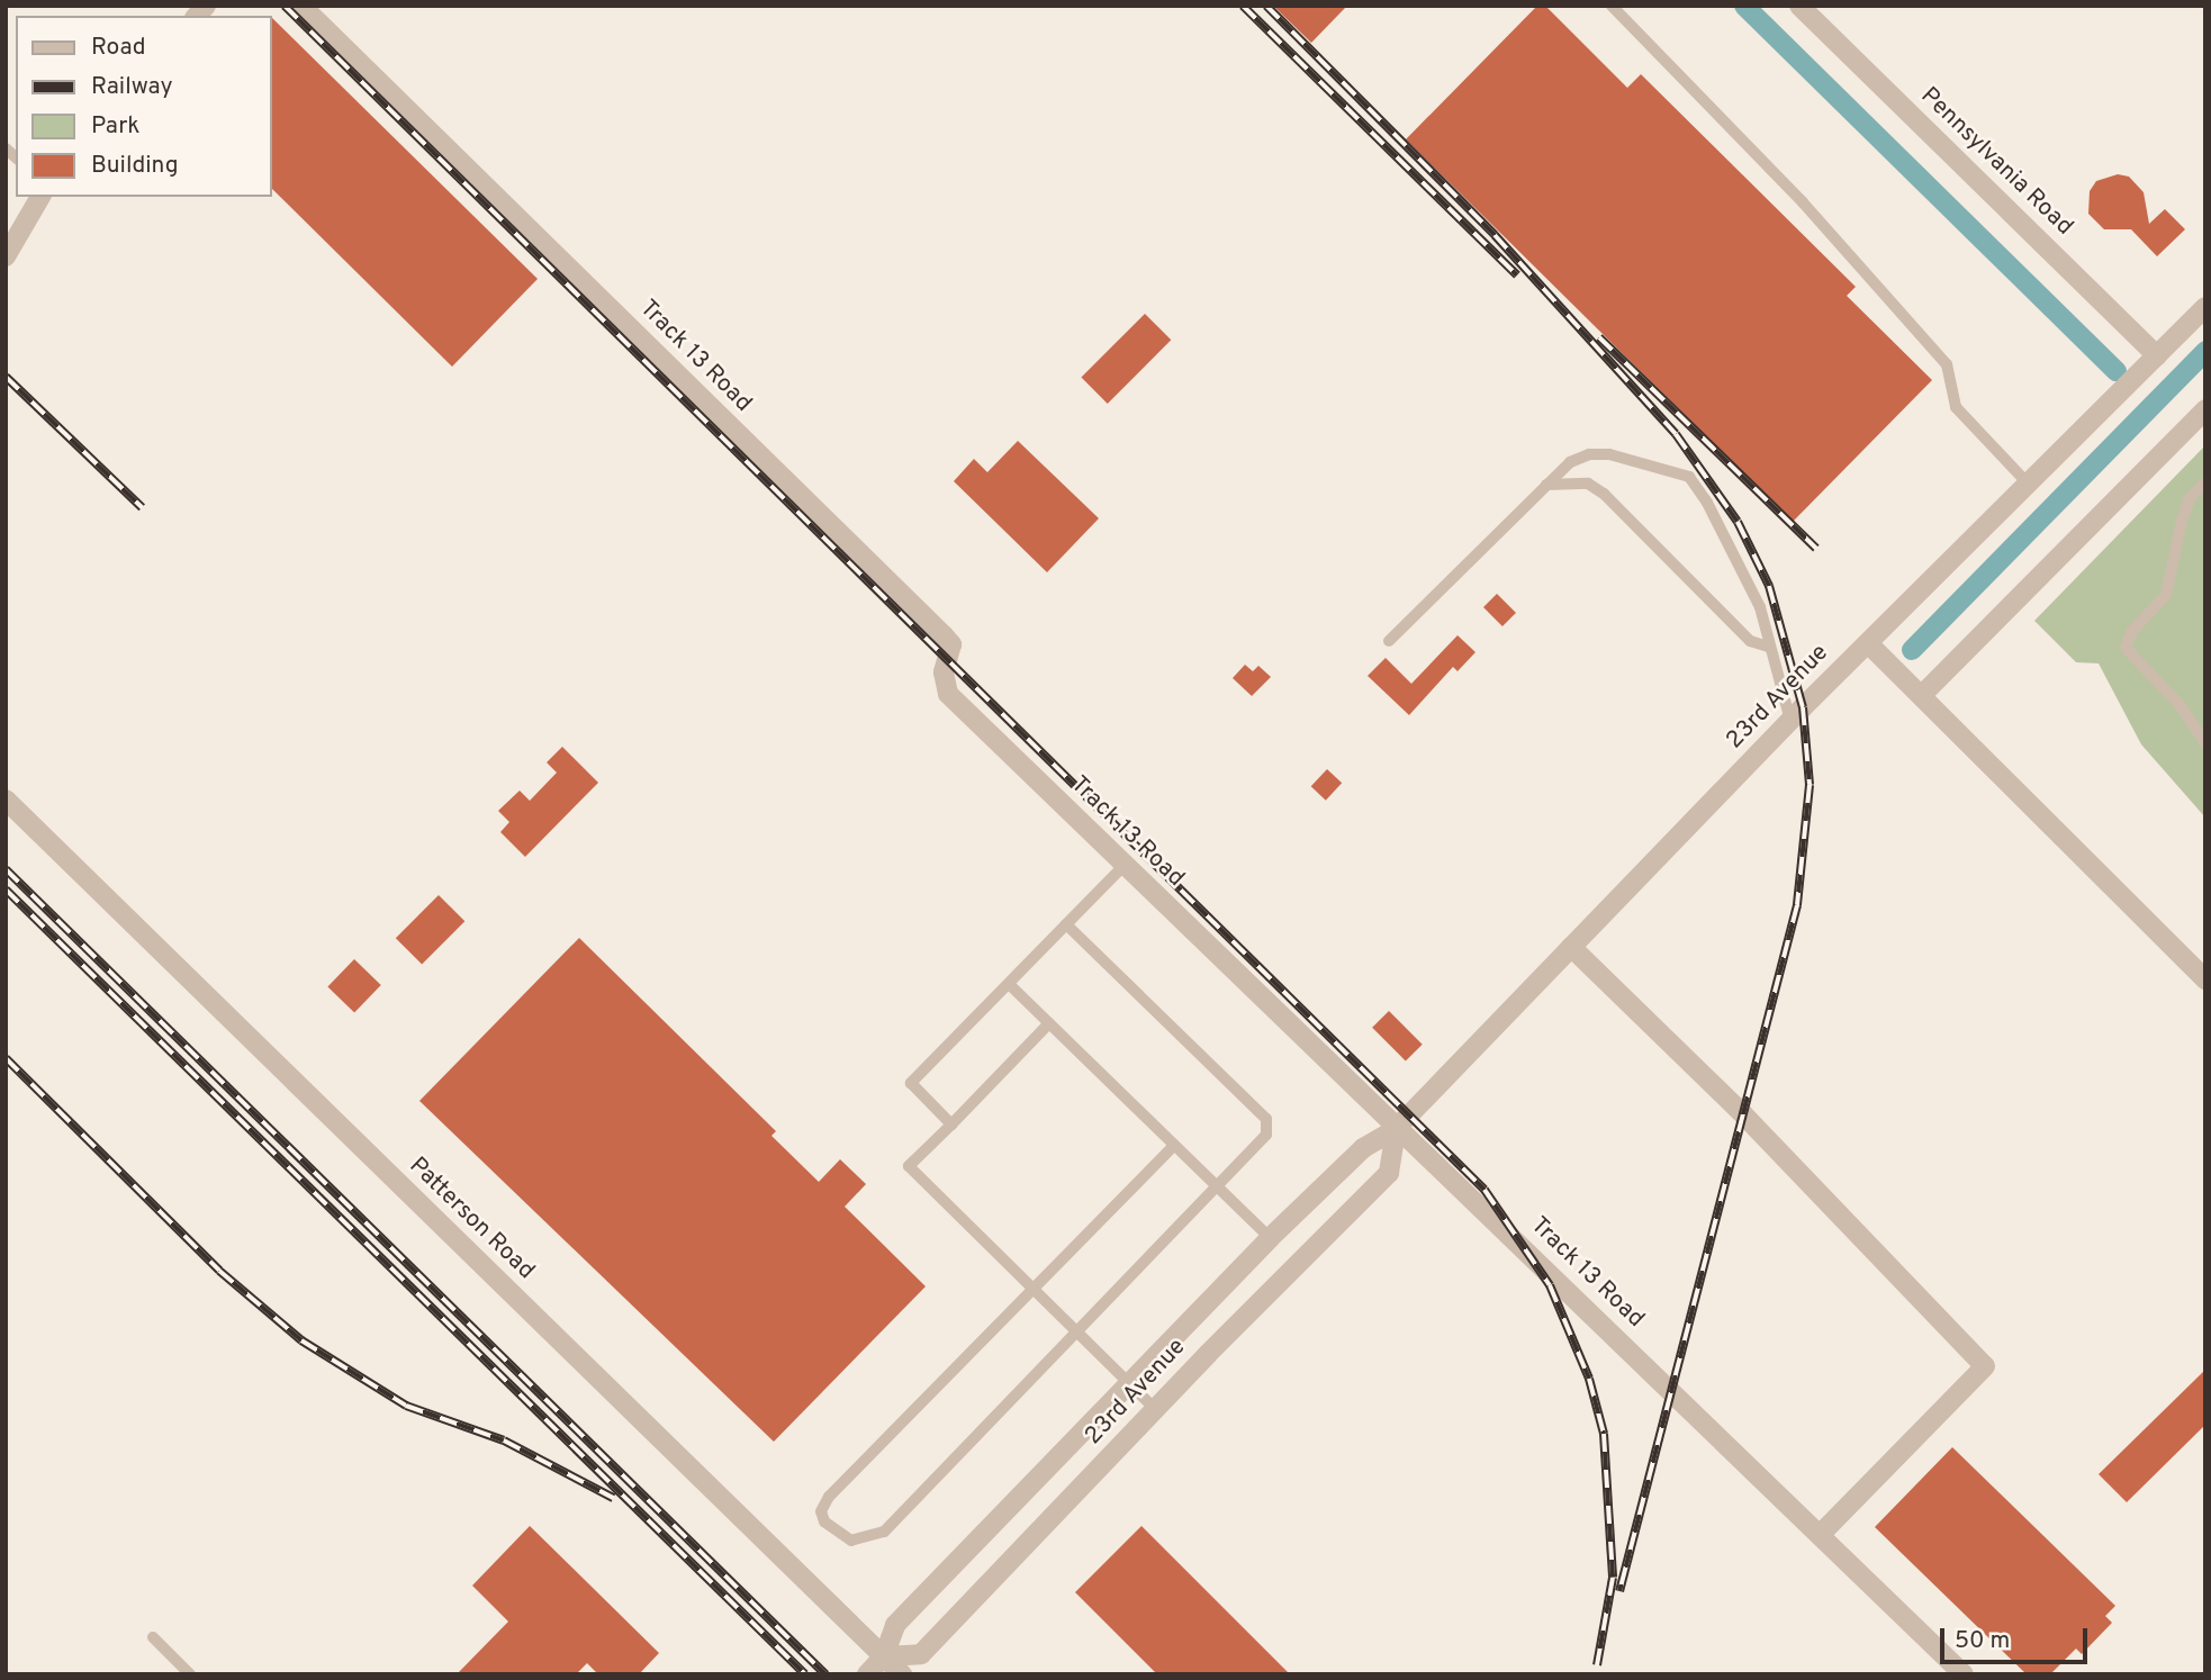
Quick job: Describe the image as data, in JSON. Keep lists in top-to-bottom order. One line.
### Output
{"streets":{"street":["Pennsylvania Road","Track 13 Road","23rd Avenue","Patterson Road"]},"crossings":[["Pennsylvania Road","23rd Avenue"],["Track 13 Road","23rd Avenue"],["23rd Avenue","Patterson Road"]],"legend":["Road","Railway","Park","Building"],"scale_bar":"50 m"}
